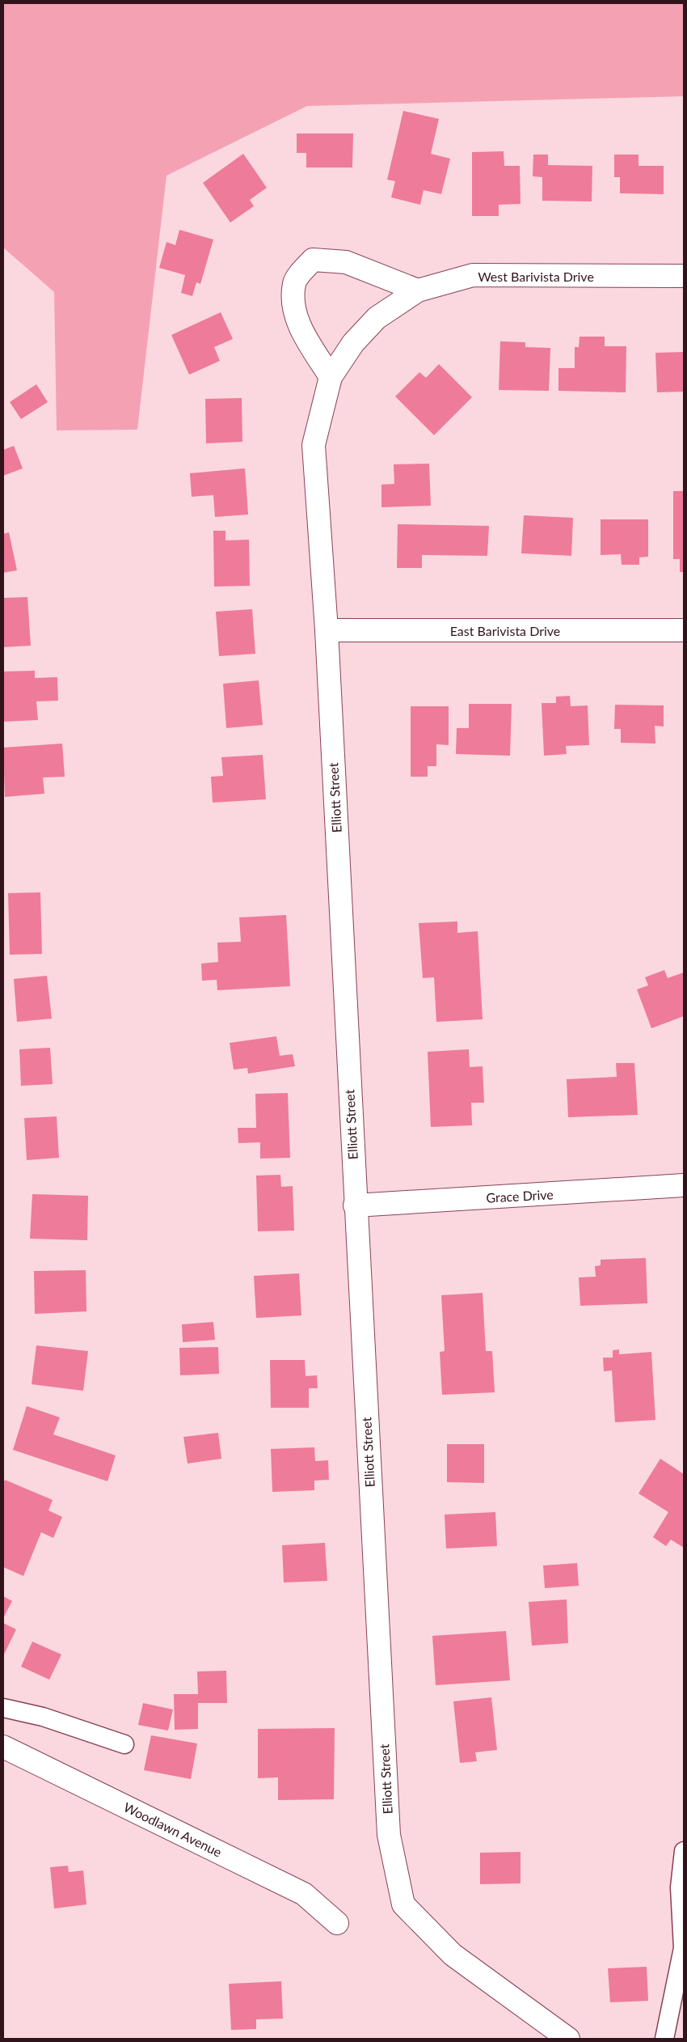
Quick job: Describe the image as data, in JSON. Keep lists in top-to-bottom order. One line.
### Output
{"streets":{"street":["West Barivista Drive","East Barivista Drive","Elliott Street","Grace Drive","Woodlawn Avenue"]},"crossings":[["West Barivista Drive","Elliott Street"],["East Barivista Drive","Elliott Street"],["Elliott Street","Grace Drive"]]}
